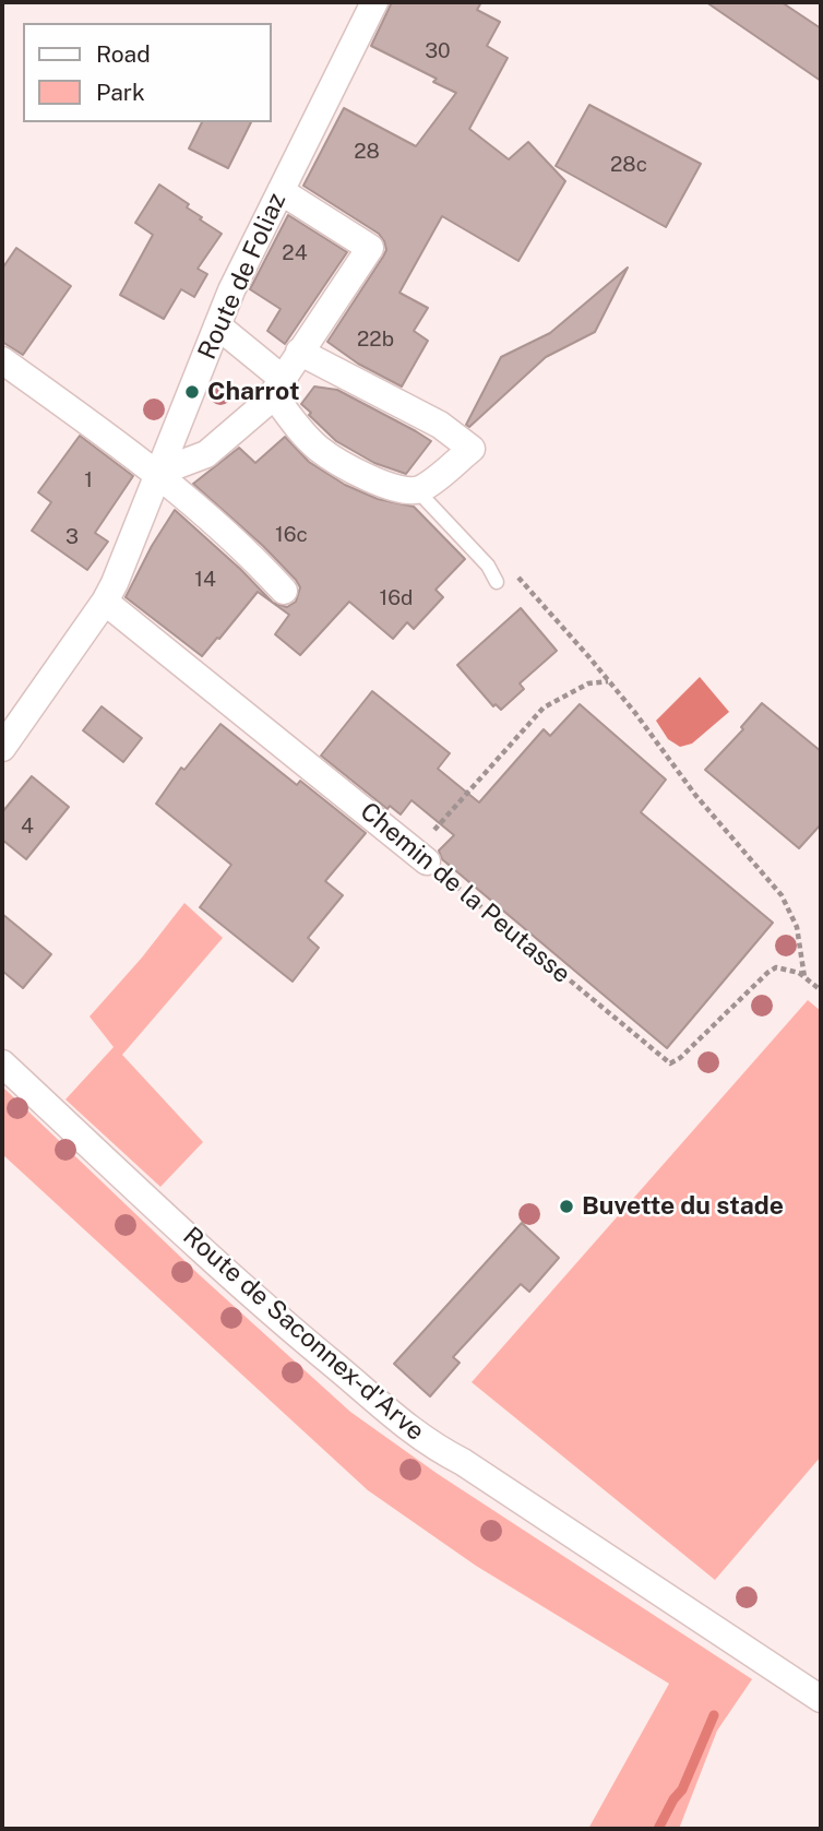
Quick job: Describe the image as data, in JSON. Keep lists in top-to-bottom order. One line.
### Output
{"streets":{"street":["Route de Foliaz","Chemin de la Peutasse","Route de Saconnex-d'Arve"]},"crossings":[["Route de Foliaz","Chemin de la Peutasse"]],"places":["Charrot","Buvette du stade"],"house_numbers":["30","28","28c","24","22b","1","16c","3","14","16d","4"],"legend":["Road","Park"]}
